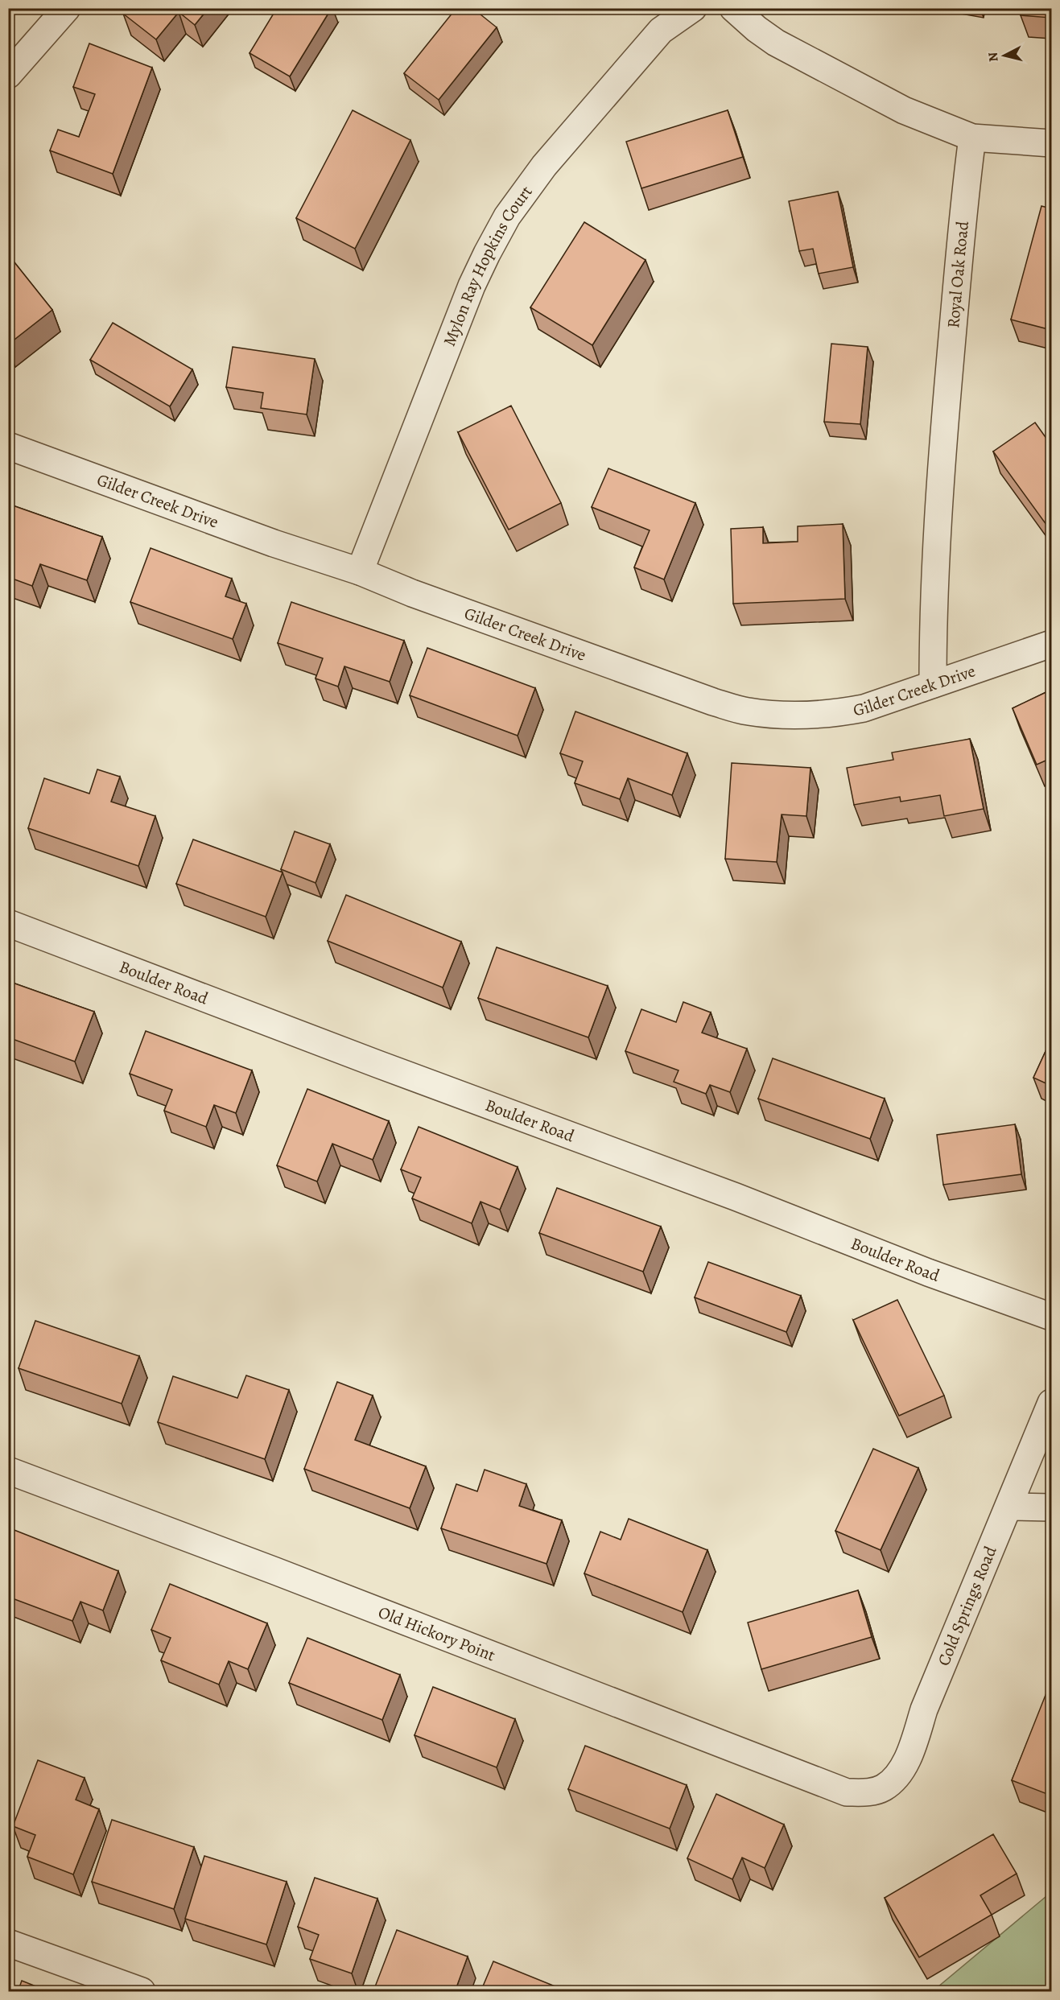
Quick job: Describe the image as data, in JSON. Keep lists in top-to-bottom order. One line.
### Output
{"streets":{"street":["Mylon Ray Hopkins Court","Royal Oak Road","Gilder Creek Drive","Boulder Road","Cold Springs Road","Old Hickory Point"]},"crossings":[["Mylon Ray Hopkins Court","Gilder Creek Drive"],["Royal Oak Road","Gilder Creek Drive"],["Cold Springs Road","Old Hickory Point"]],"north":"left"}
